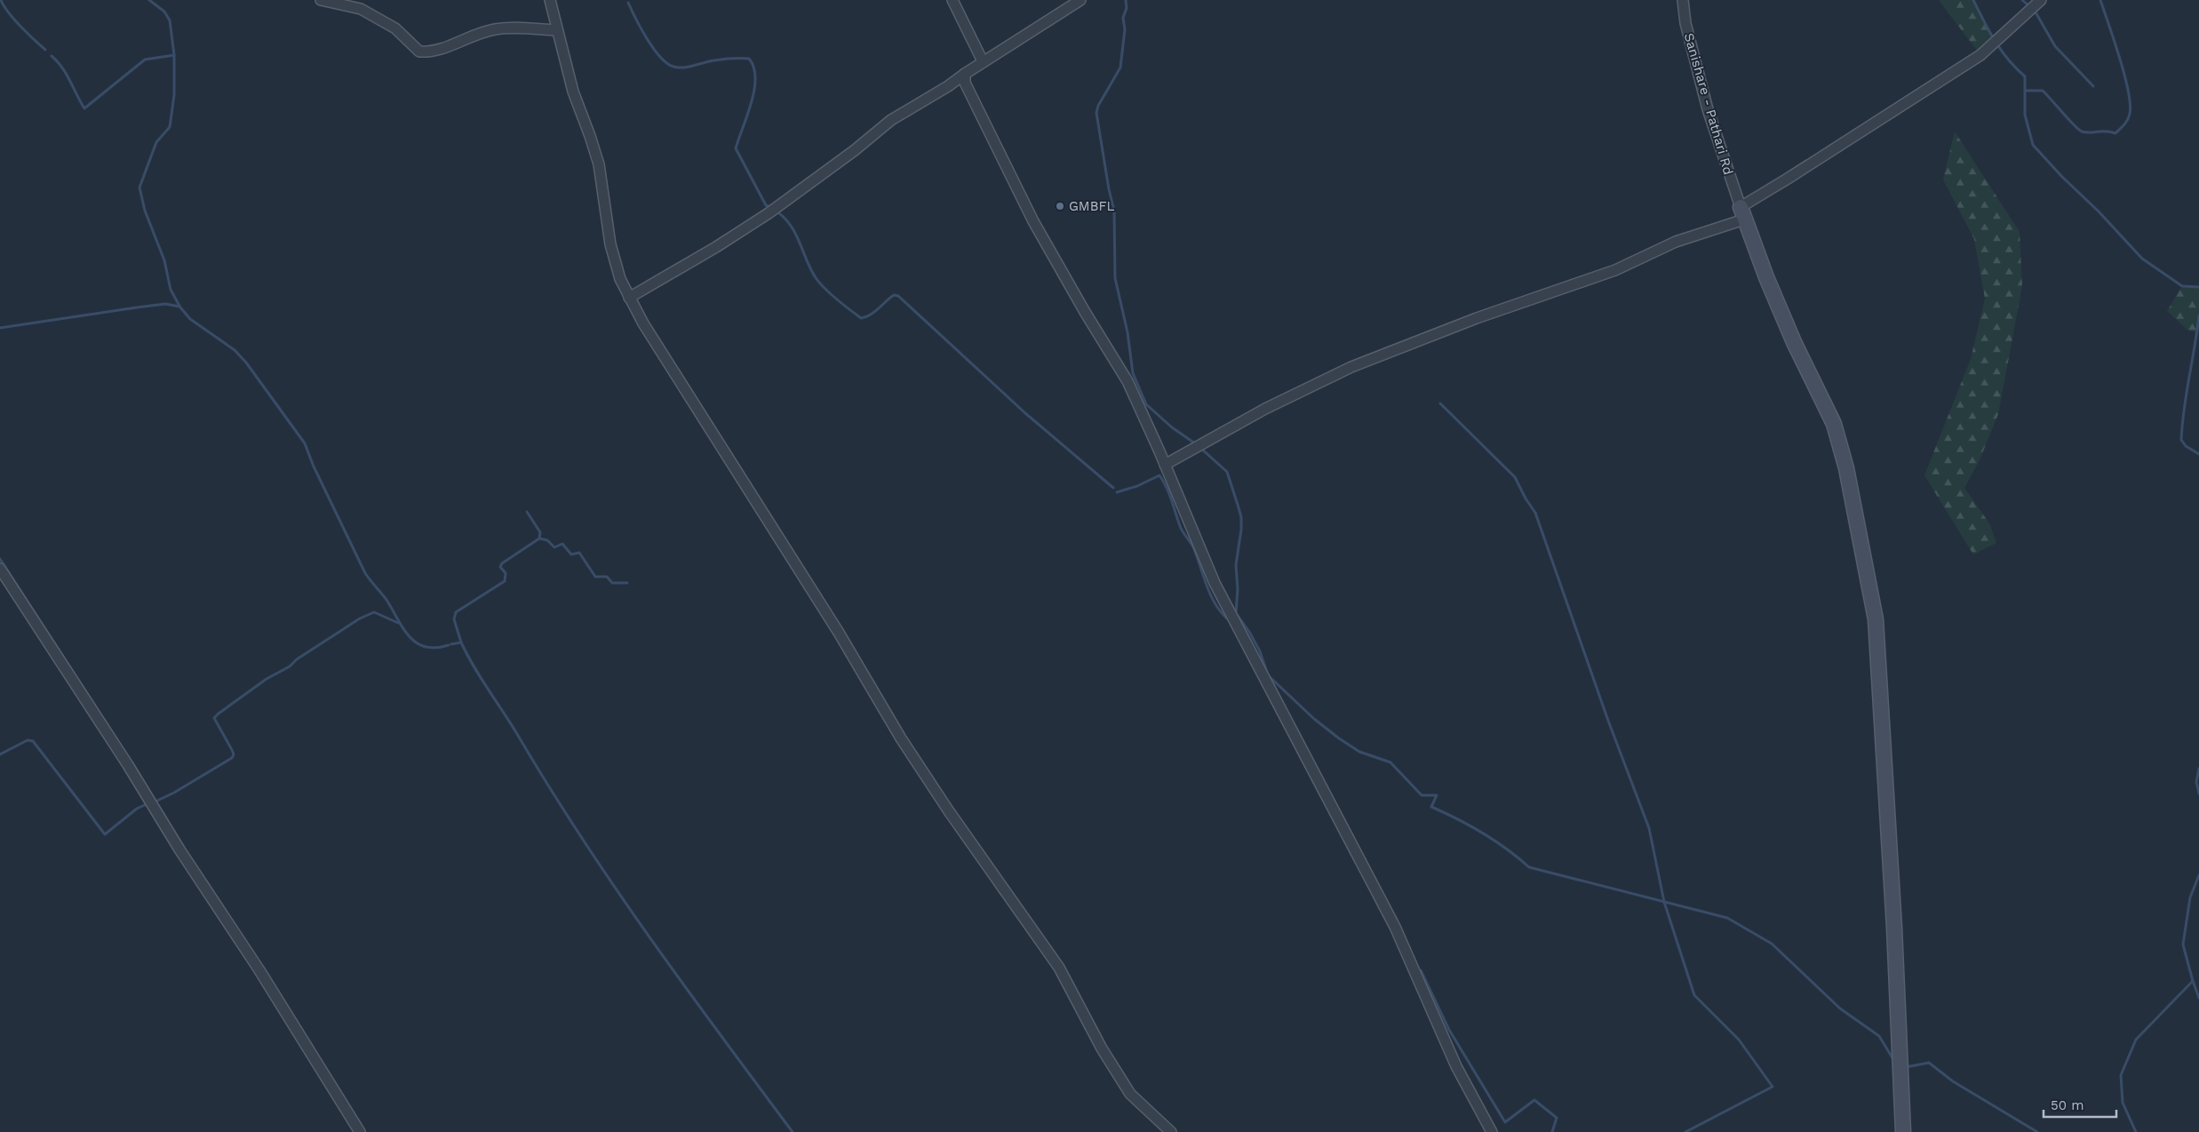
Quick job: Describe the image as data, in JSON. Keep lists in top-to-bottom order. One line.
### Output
{"streets":{"street":["Sanishare - Pathari Rd"]},"places":["GMBFL"],"scale_bar":"50 m"}
